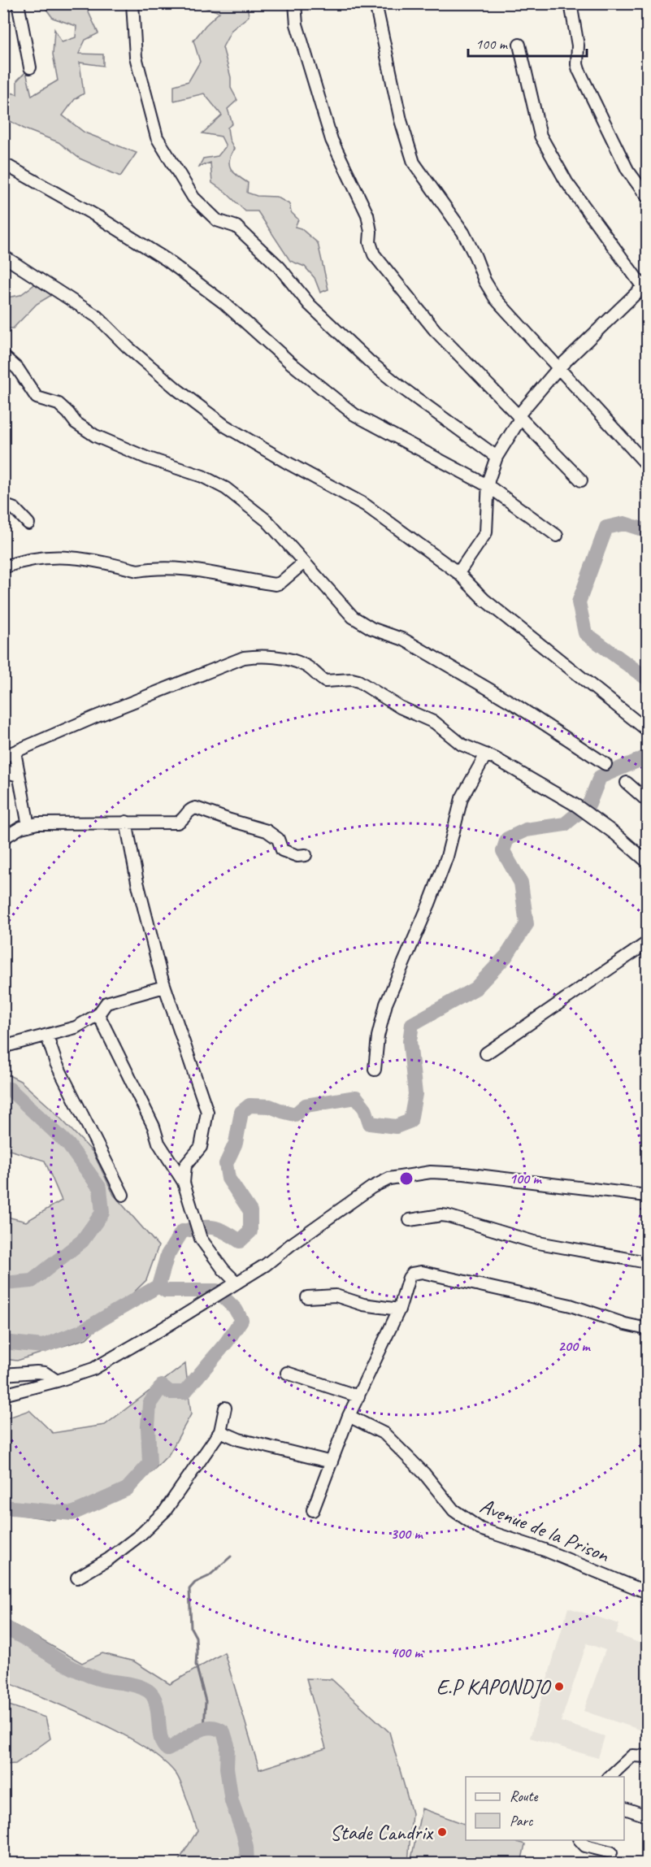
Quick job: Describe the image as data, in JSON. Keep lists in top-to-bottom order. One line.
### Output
{"streets":{"street":["Avenue de la Prison"]},"places":["E.P KAPONDJO","Stade Candrix"],"legend":["Route","Parc"],"scale_bar":"100 m","rings":["100 m","200 m","300 m","400 m"]}
